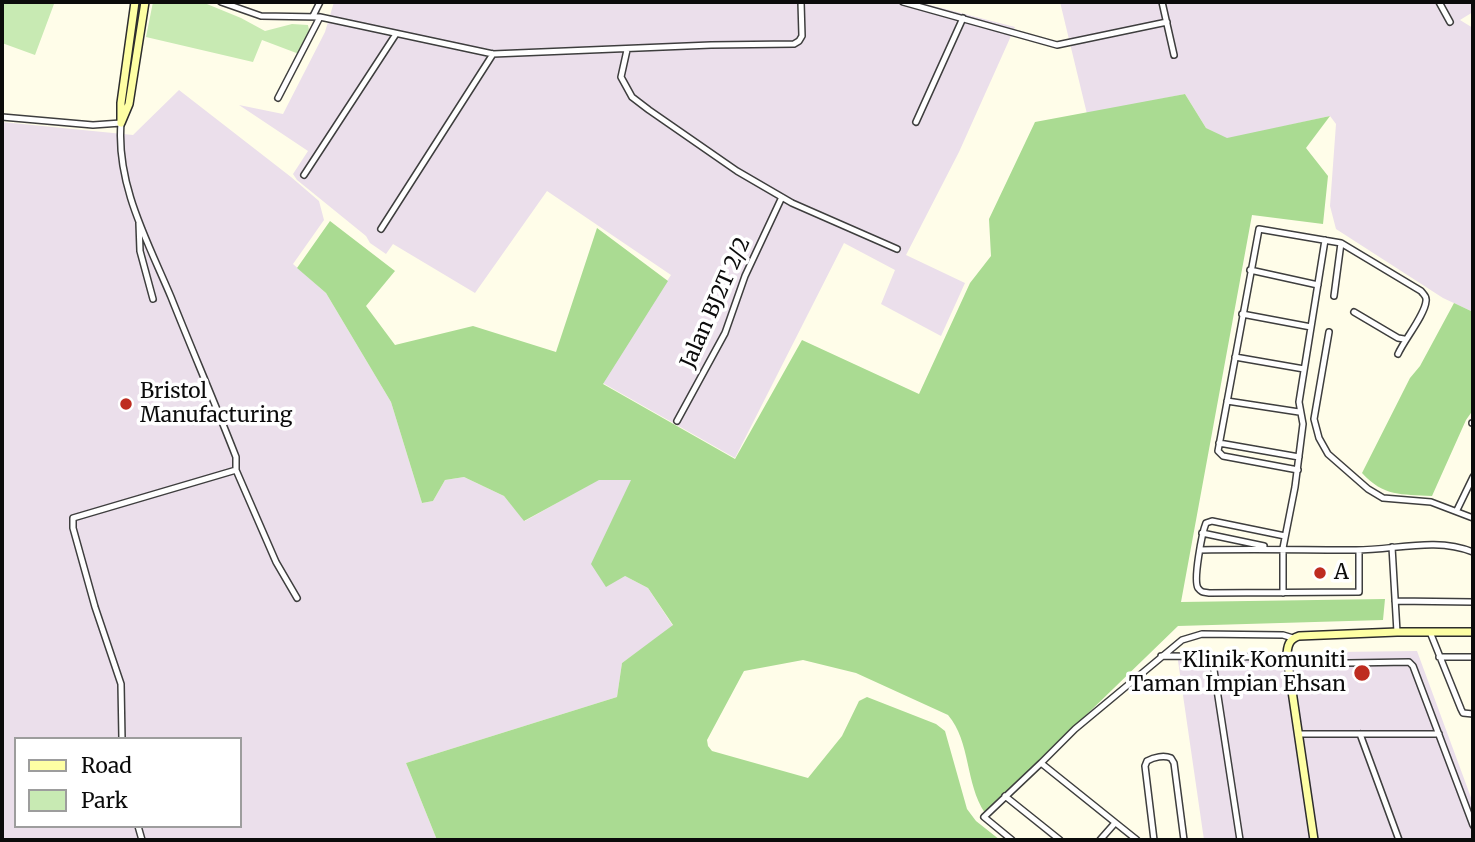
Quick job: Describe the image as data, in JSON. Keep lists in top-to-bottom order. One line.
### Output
{"streets":{"street":["Jalan BJ2T 2/2"]},"places":["Bristol Manufacturing","A","Klinik Komuniti Taman Impian Ehsan"],"legend":["Road","Park"]}
